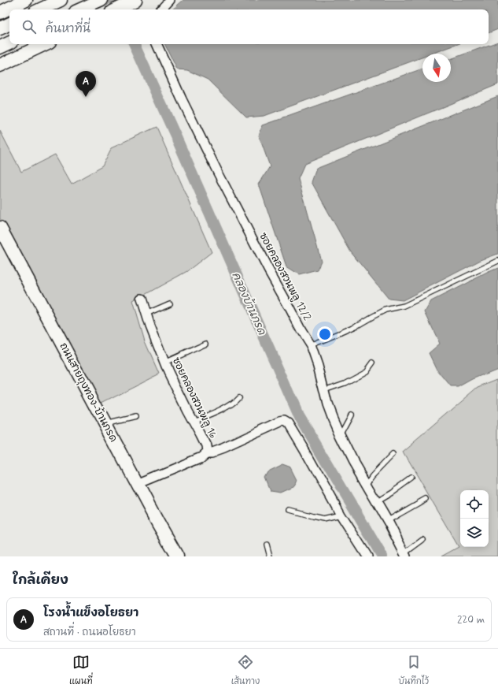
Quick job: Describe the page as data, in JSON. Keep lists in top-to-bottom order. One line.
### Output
{"streets":{"street":["ซอยคลองสวนพลู 12/2","ถนนสายถุงทอง-บ้านกรด","ซอยคลองสวนพลู 16"]},"crossings":[["ถนนสายถุงทอง-บ้านกรด","ซอยคลองสวนพลู 16"]],"water":["คลองบ้านกรด"],"north":"bottom","page":{"search":"ค้นหาที่นี่","pins":"A","heading":"ใกล้เคียง","list":[{"mark":"A","name":"โรงน้ำแข็งอโยธยา","note":"สถานที่ · ถนนอโยธยา","value":"220 m"}],"nav":["แผนที่","เส้นทาง","บันทึกไว้"]}}
